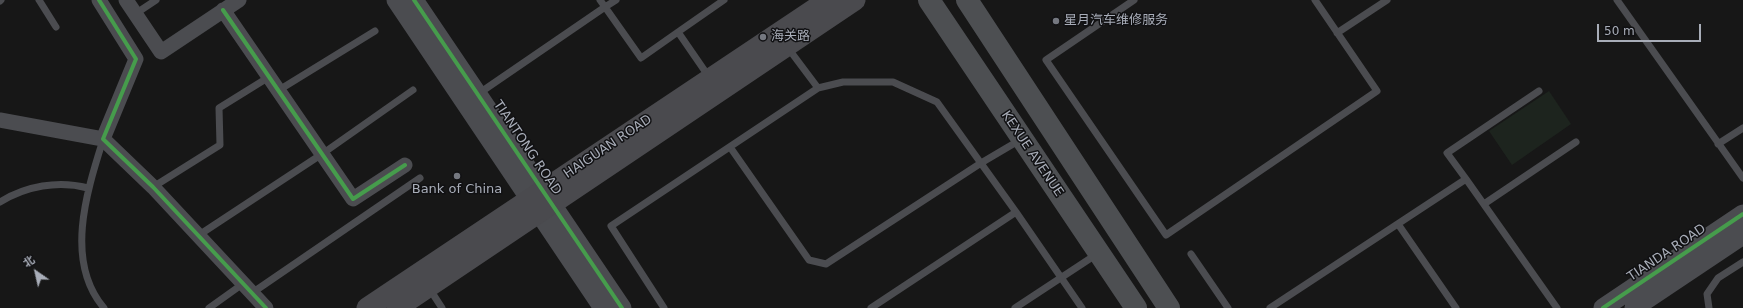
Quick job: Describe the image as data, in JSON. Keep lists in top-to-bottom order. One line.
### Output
{"streets":{"main road":["HAIGUAN ROAD","KEXUE AVENUE"],"street":["TIANTONG ROAD","TIANDA ROAD"]},"crossings":[["HAIGUAN ROAD","TIANTONG ROAD"]],"places":["星月汽车维修服务","海关路","Bank of China"],"scale_bar":"50 m","north":"top left"}
